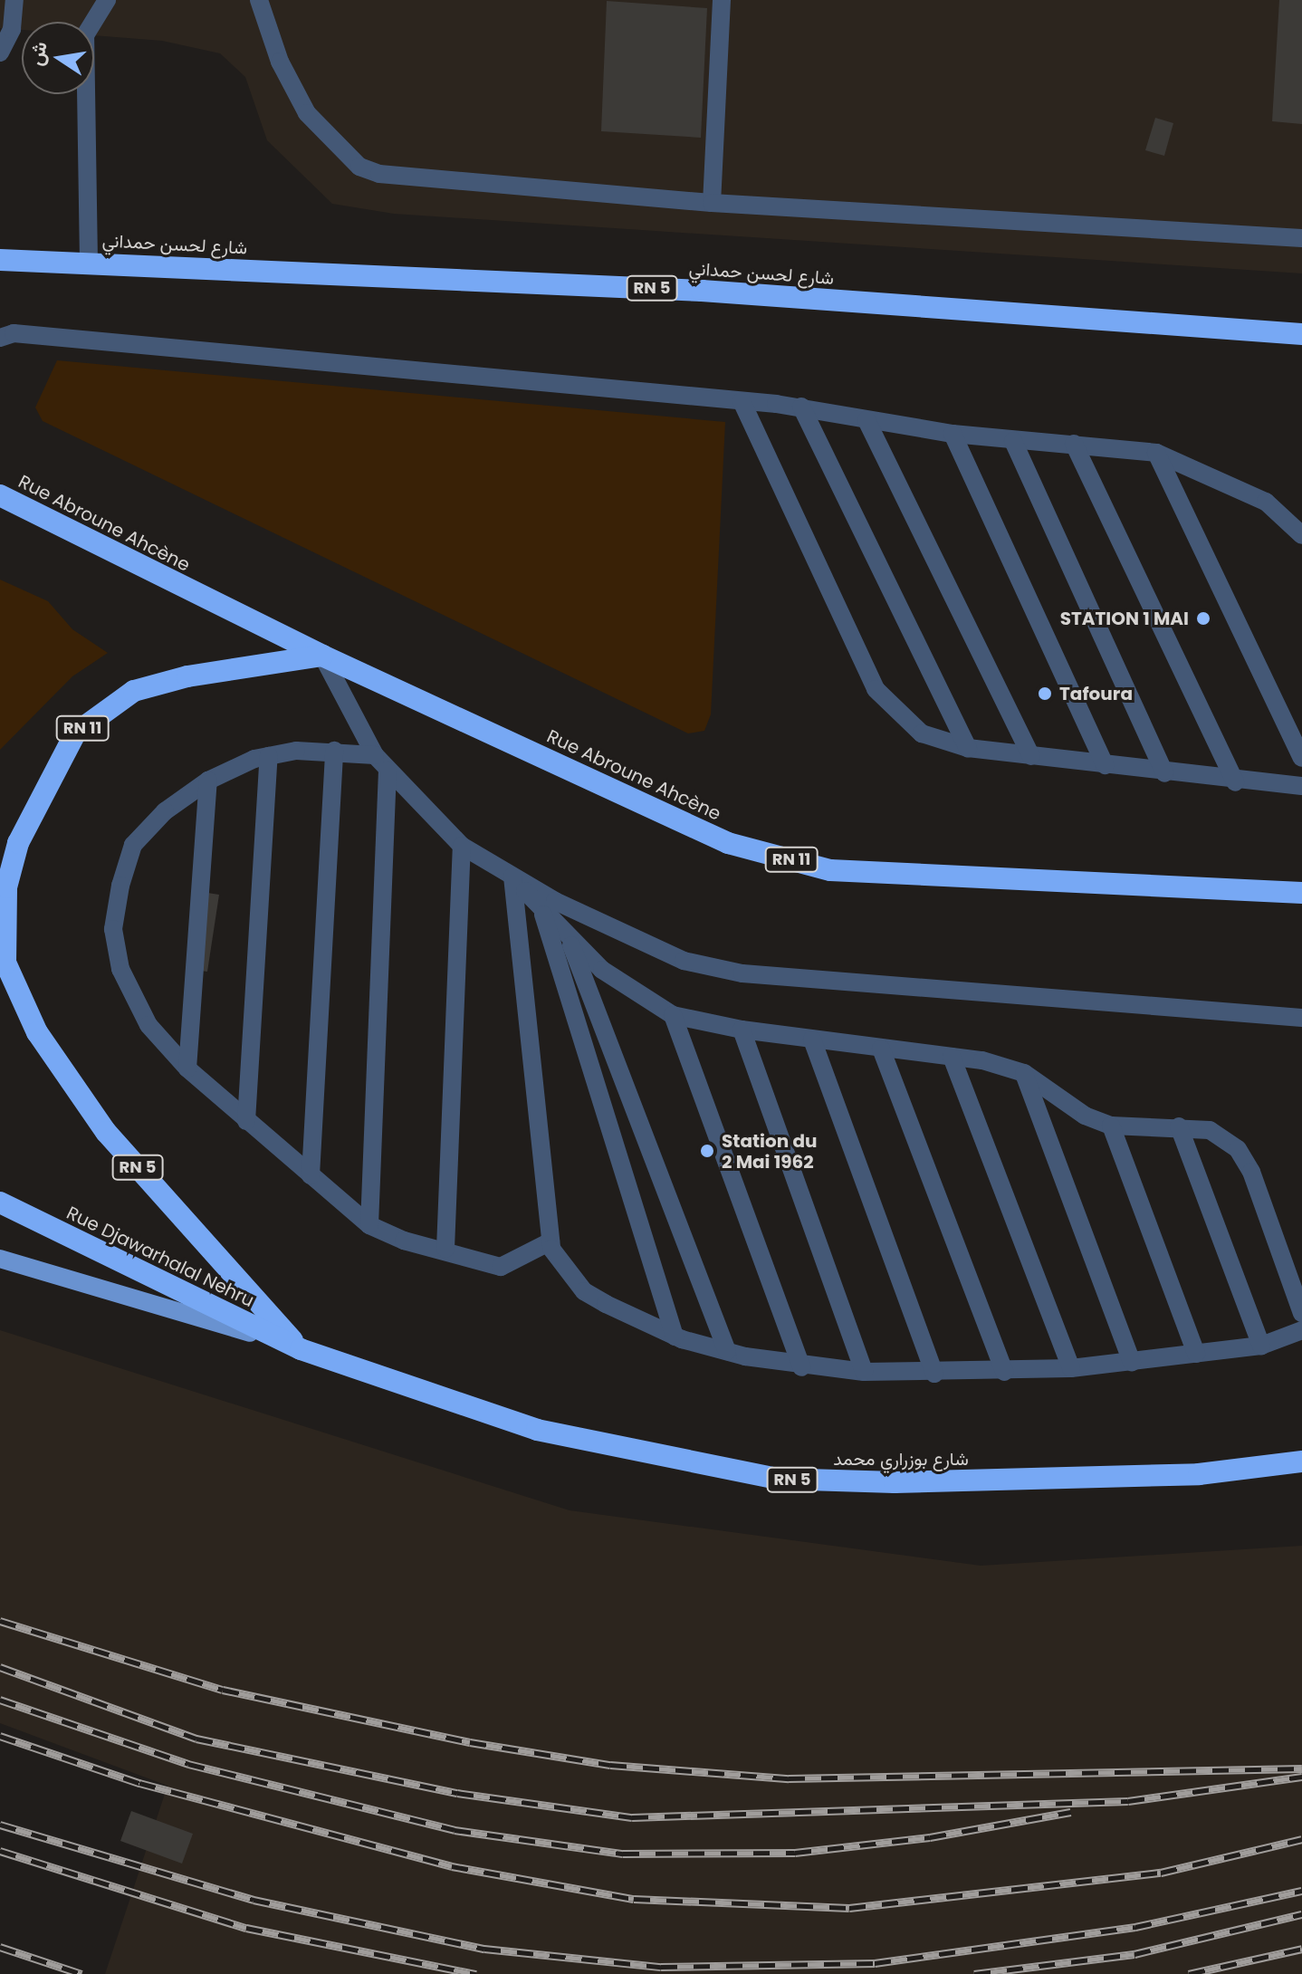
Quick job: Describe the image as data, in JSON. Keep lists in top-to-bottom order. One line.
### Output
{"streets":{"highway":["شارع لحسن حمداني","RN 5","Rue Abroune Ahcène","RN 11","Rue Djawarhalal Nehru","شارع بوزراري محمد"]},"crossings":[["RN 5","RN 11"],["RN 5","Rue Djawarhalal Nehru"],["RN 5","شارع بوزراري محمد"],["Rue Abroune Ahcène","RN 11"],["Rue Djawarhalal Nehru","شارع بوزراري محمد"]],"places":["STATION 1 MAI","Tafoura","Station du 2 Mai 1962"],"north":"left"}
